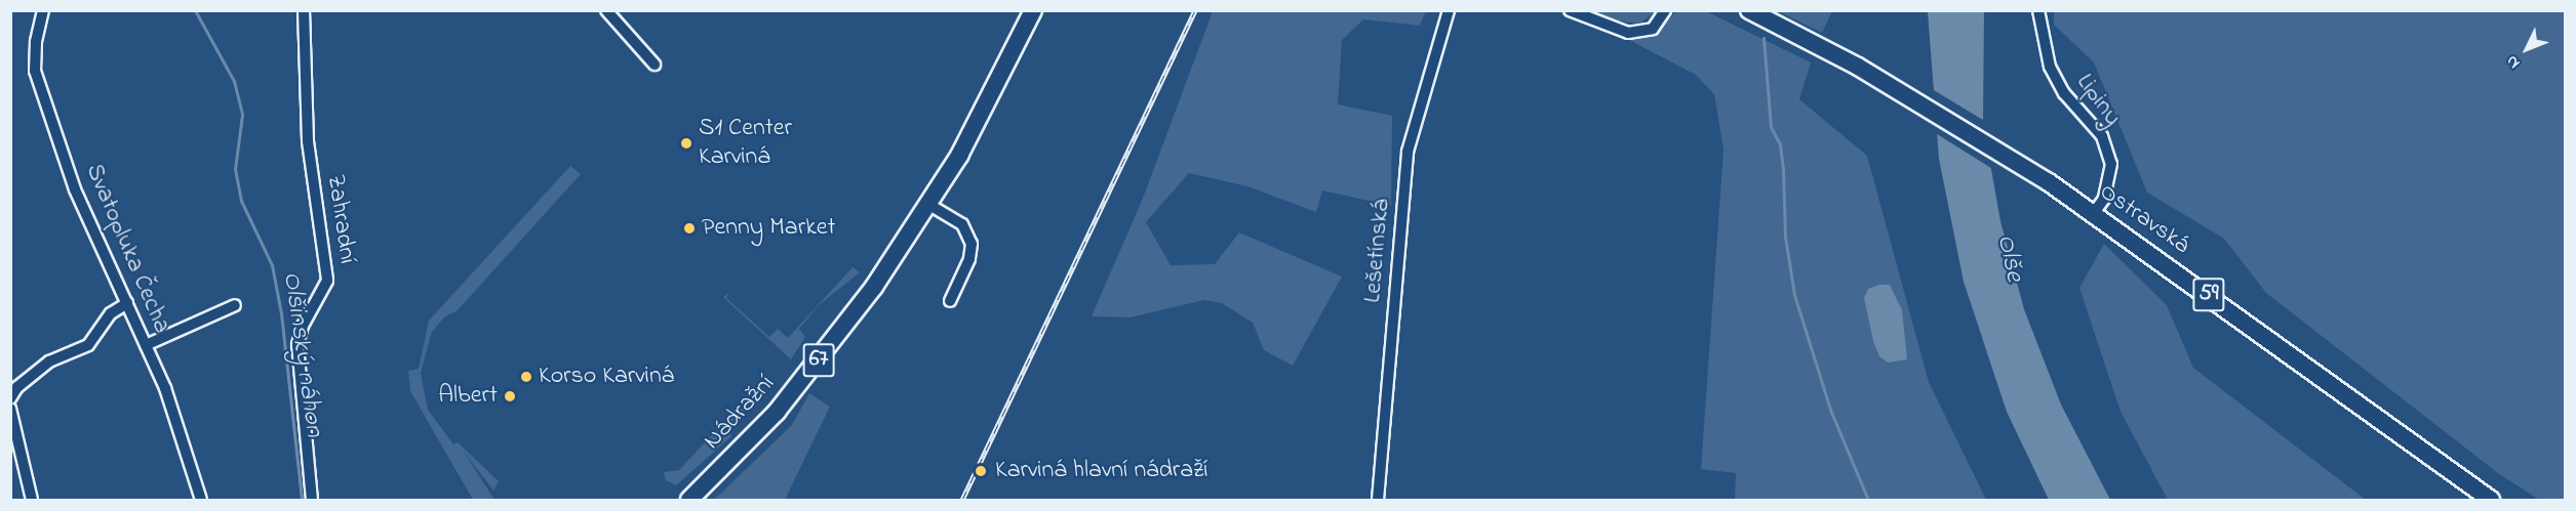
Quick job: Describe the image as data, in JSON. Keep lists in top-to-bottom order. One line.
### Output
{"streets":{"main road":["Ostravská","59","67","Nádražní"],"street":["Lipiny","Zahradní","Svatopluka Čecha","Lešetínská"]},"crossings":[["Lipiny","Ostravská"],["67","Nádražní"]],"water":["Olše","Olšinský náhon"],"places":["S1 Center Karviná","Penny Market","Korso Karviná","Albert","Karviná hlavní nádraží"],"north":"bottom left"}
